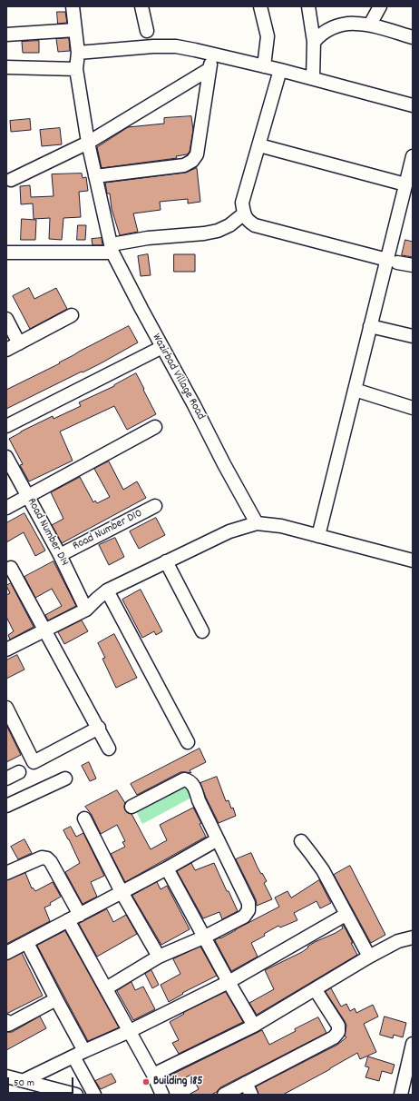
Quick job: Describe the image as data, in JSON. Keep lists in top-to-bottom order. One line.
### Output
{"streets":{"street":["Wazirbad Village Road","Road Number D10","Road Number D14"]},"crossings":[["Road Number D10","Road Number D14"]],"places":["Building 185"],"scale_bar":"50 m"}
